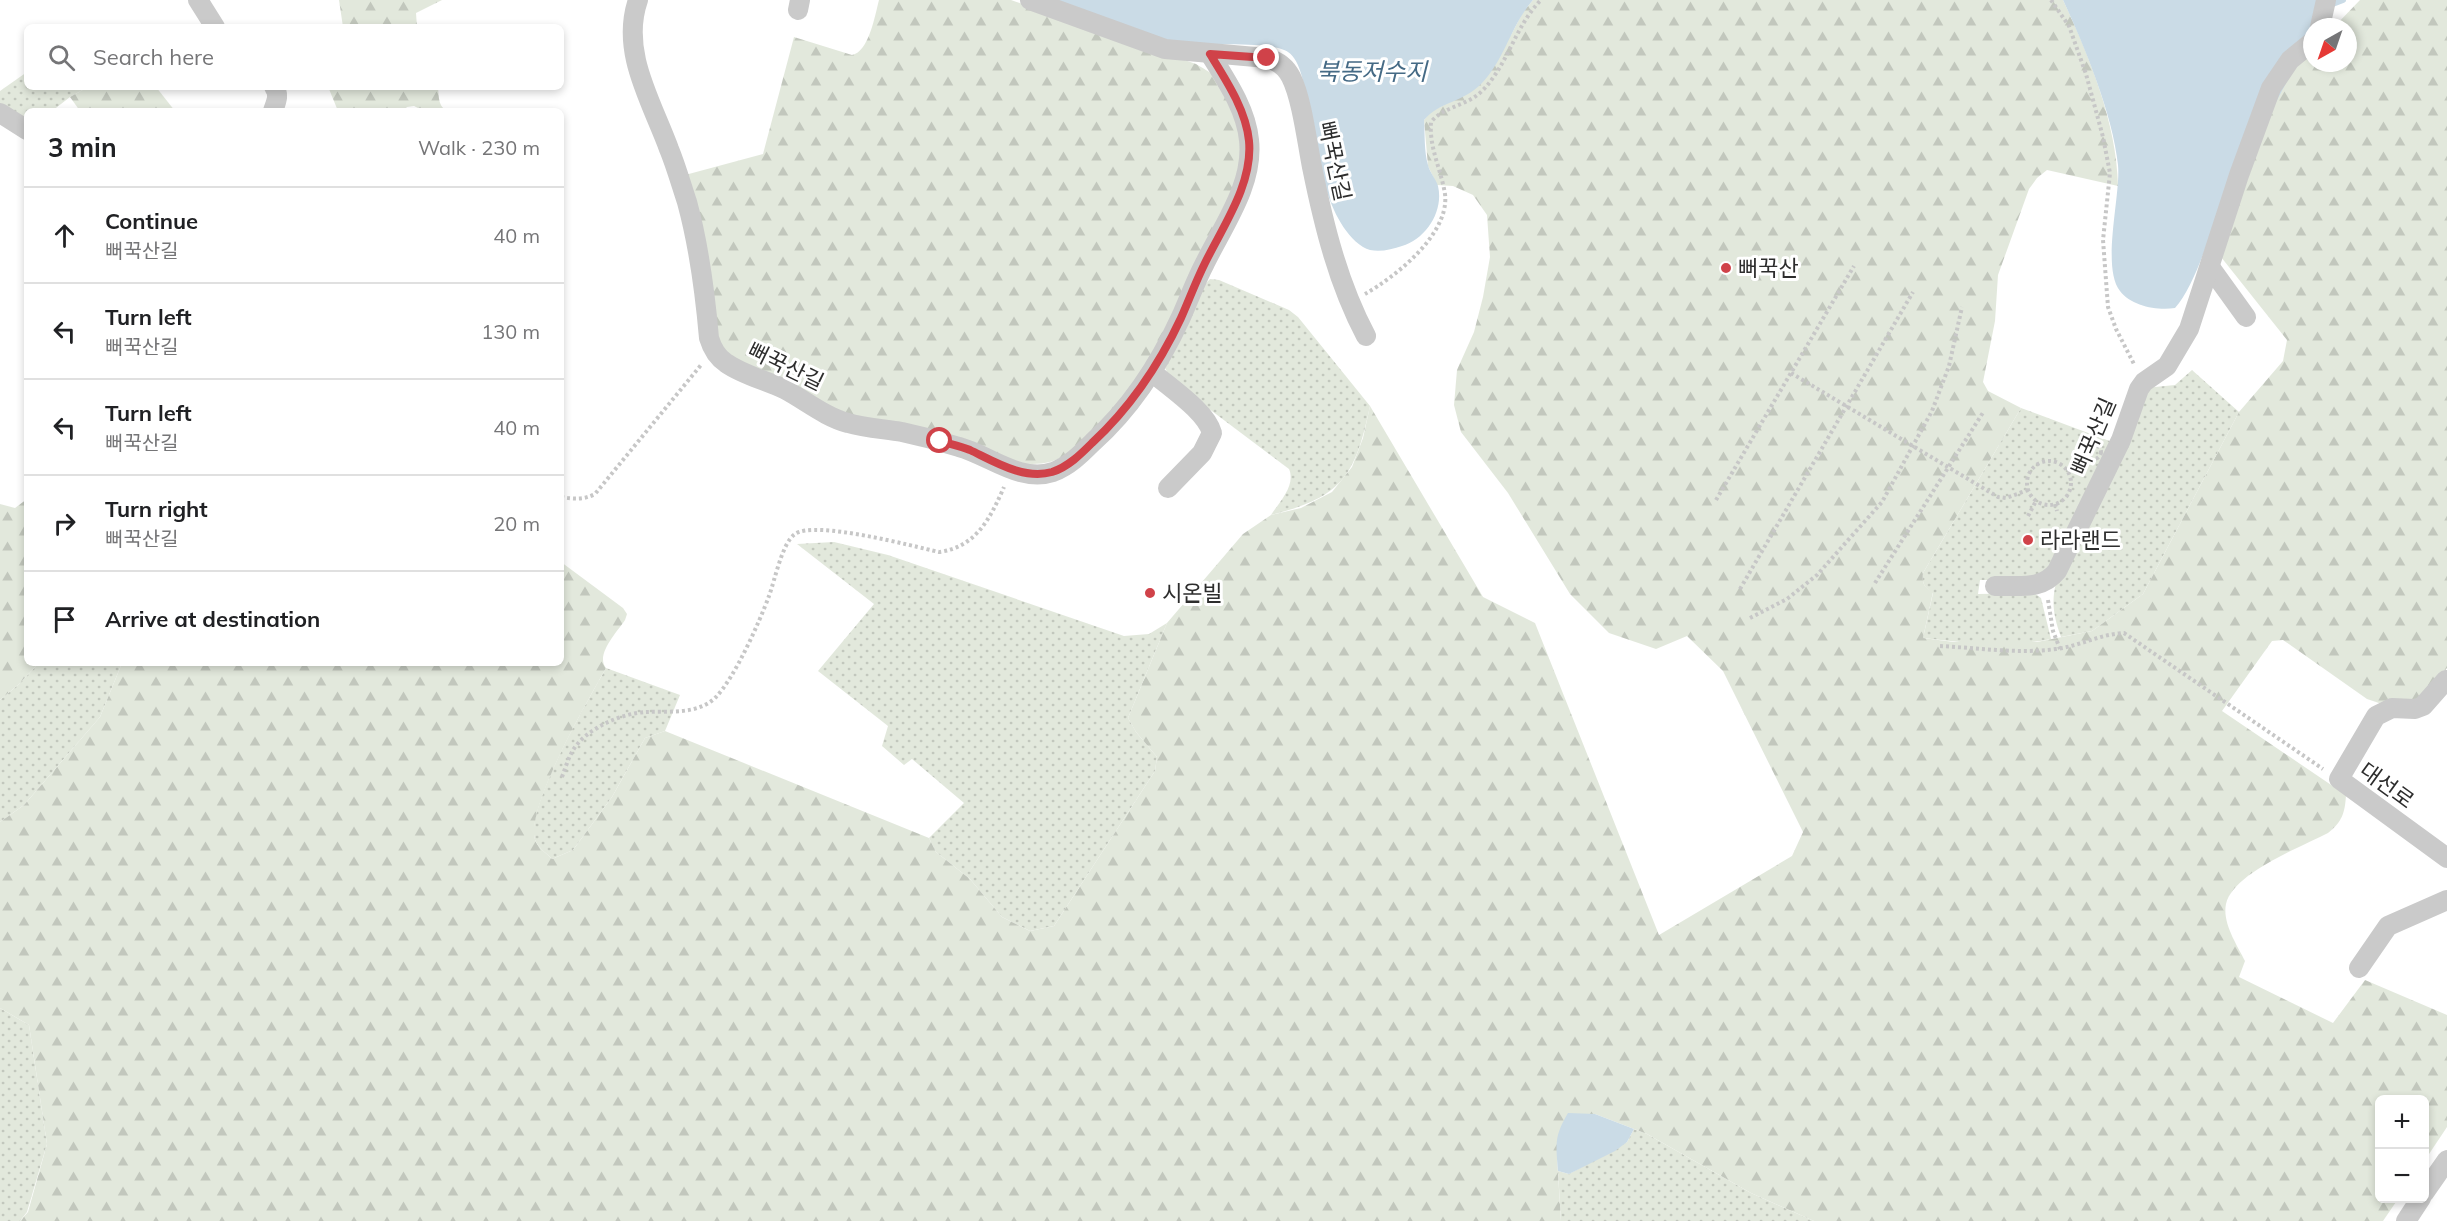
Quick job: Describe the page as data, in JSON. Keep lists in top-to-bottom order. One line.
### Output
{"streets":{"street":["뻐꾹산길","대선로"]},"water":["북동저수지"],"places":["뻐꾹산","라라랜드","시온빌"],"north":"bottom left","page":{"search":"Search here","heading":["3 min","Walk · 230 m"],"list":[["Continue","뻐꾹산길","40 m"],["Turn left","뻐꾹산길","130 m"],["Turn left","뻐꾹산길","40 m"],["Turn right","뻐꾹산길","20 m"],"Arrive at destination"],"map_buttons":["+","−"]}}
